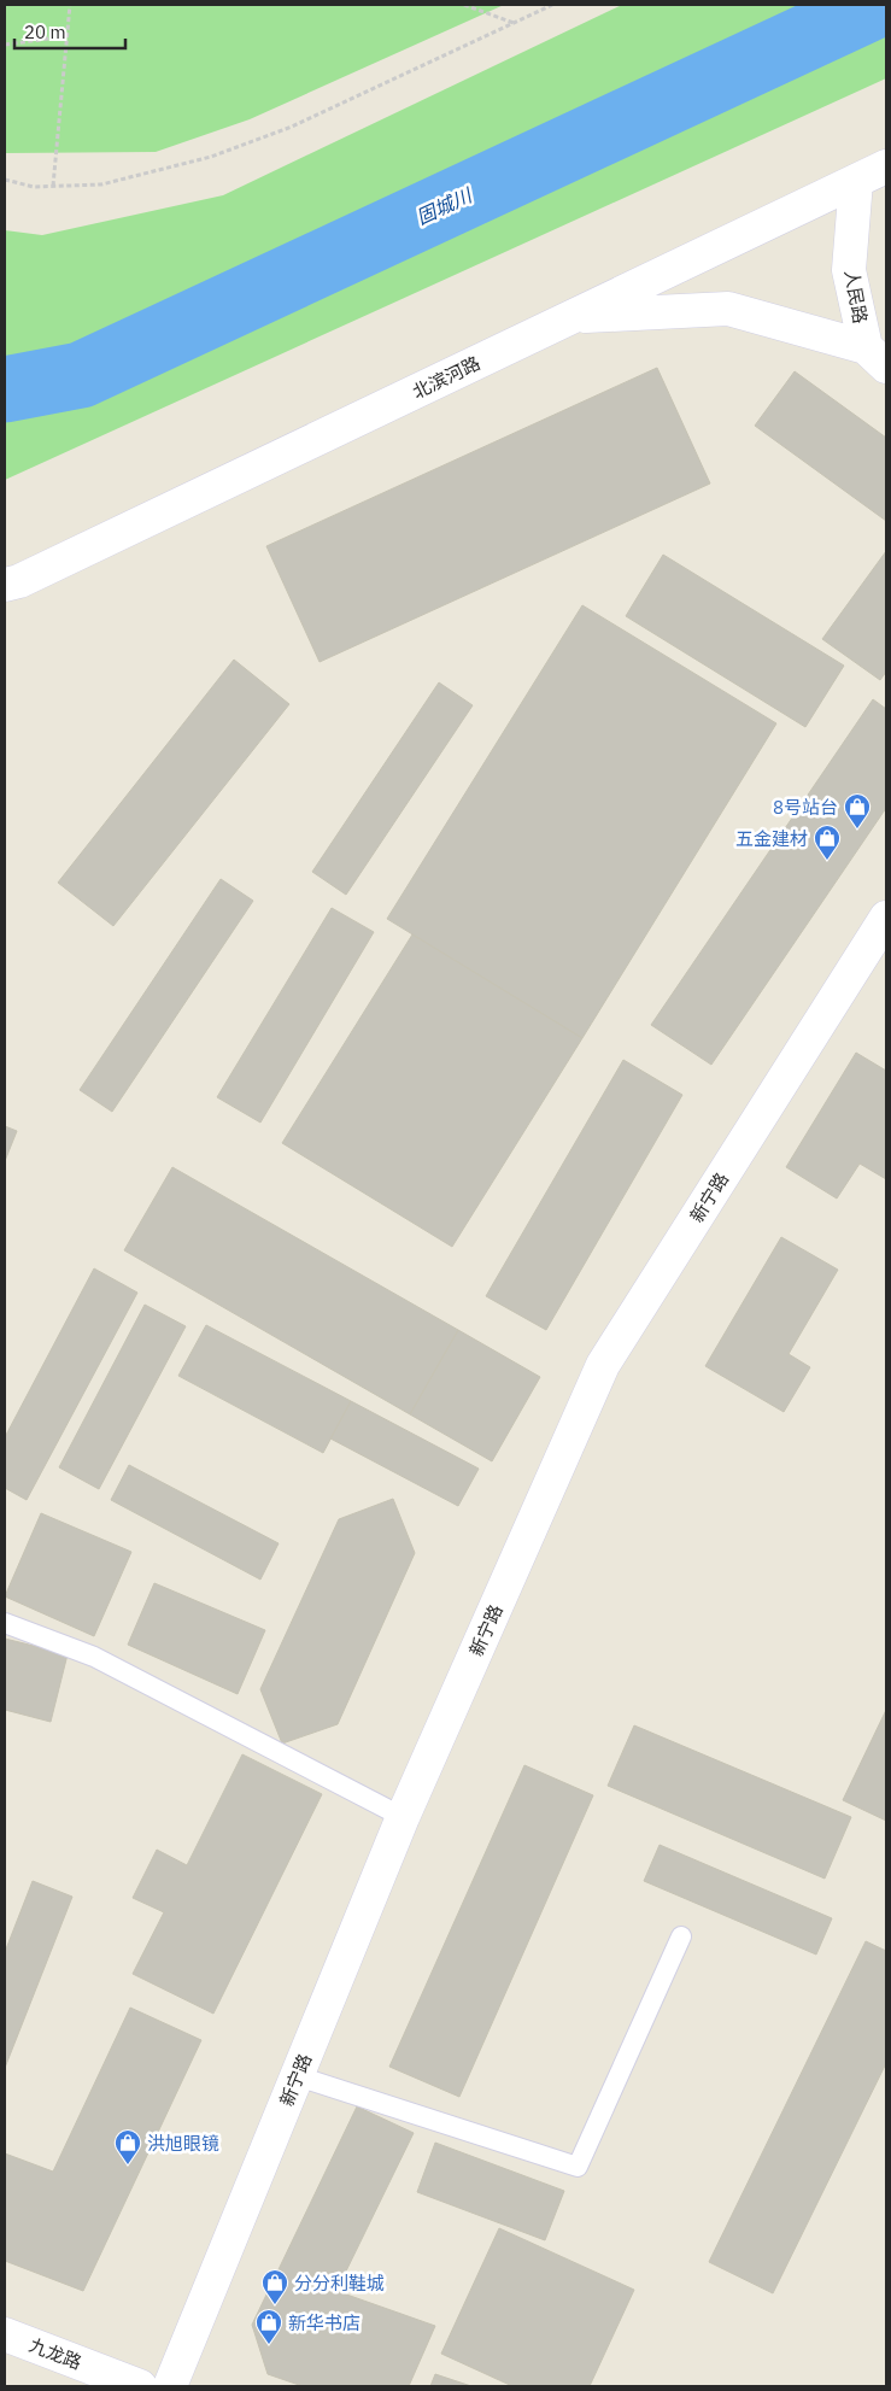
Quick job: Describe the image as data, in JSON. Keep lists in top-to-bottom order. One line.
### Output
{"streets":{"street":["人民路","北滨河路","新宁路","九龙路"]},"crossings":[["人民路","北滨河路"]],"water":["固城川"],"places":{"shop":["8号站台","五金建材","洪旭眼镜","分分利鞋城","新华书店"]},"scale_bar":"20 m"}
